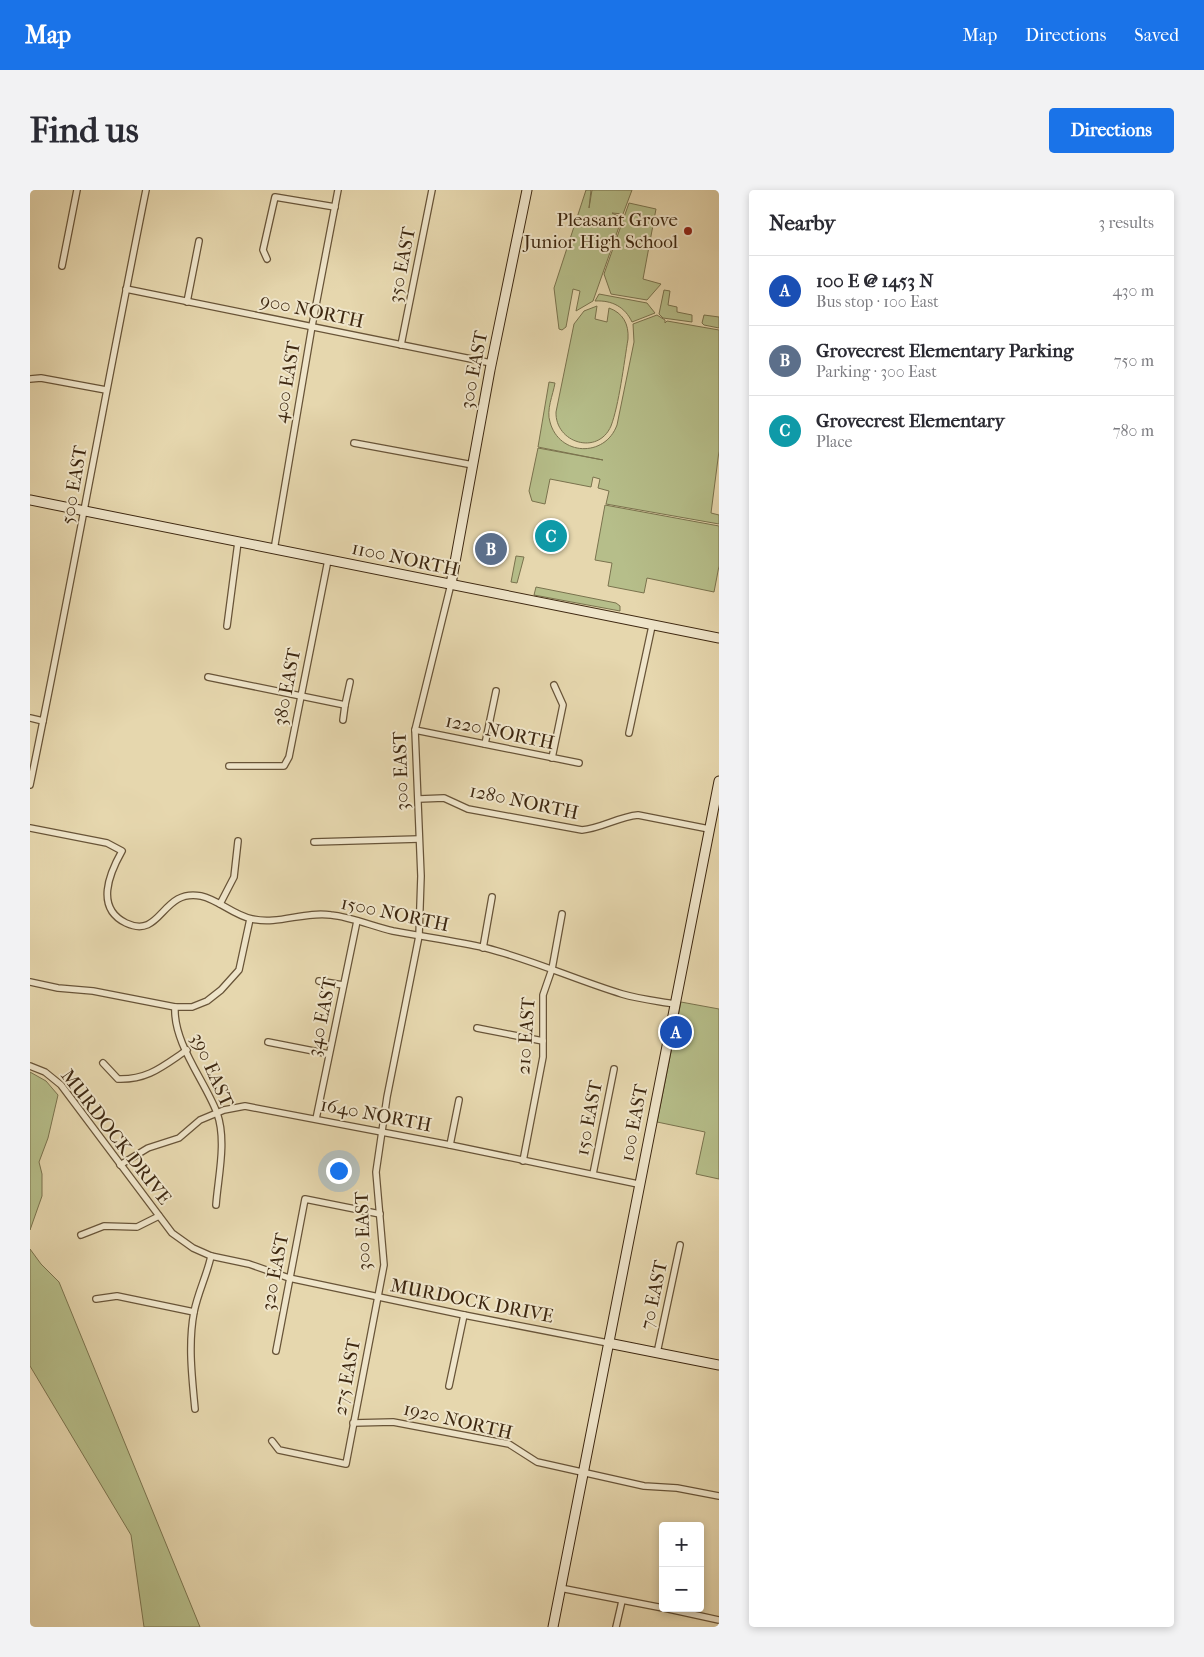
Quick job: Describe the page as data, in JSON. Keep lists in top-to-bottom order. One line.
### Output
{"streets":{"street":["350 EAST","900 NORTH","300 EAST","400 EAST","500 EAST","1100 NORTH","380 EAST","1220 NORTH","1280 NORTH","1500 NORTH","340 EAST","210 EAST","390 EAST","1640 NORTH","150 EAST","100 EAST","MURDOCK DRIVE","320 EAST","70 EAST","275 EAST","1920 NORTH"]},"crossings":[["350 EAST","900 NORTH"],["900 NORTH","300 EAST"],["900 NORTH","400 EAST"],["900 NORTH","500 EAST"],["300 EAST","1100 NORTH"],["300 EAST","1220 NORTH"],["300 EAST","1280 NORTH"],["300 EAST","1500 NORTH"],["300 EAST","1640 NORTH"],["300 EAST","MURDOCK DRIVE"],["300 EAST","320 EAST"],["300 EAST","275 EAST"],["400 EAST","1100 NORTH"],["500 EAST","1100 NORTH"],["1100 NORTH","380 EAST"],["1280 NORTH","100 EAST"],["1500 NORTH","340 EAST"],["1500 NORTH","210 EAST"],["1500 NORTH","100 EAST"],["340 EAST","1640 NORTH"],["210 EAST","1640 NORTH"],["390 EAST","1640 NORTH"],["1640 NORTH","150 EAST"],["1640 NORTH","100 EAST"],["1640 NORTH","MURDOCK DRIVE"],["100 EAST","MURDOCK DRIVE"],["100 EAST","1920 NORTH"],["MURDOCK DRIVE","320 EAST"],["MURDOCK DRIVE","275 EAST"],["275 EAST","1920 NORTH"]],"places":["Pleasant Grove Junior High School"],"page":{"header":"Map","nav":["Map","Directions","Saved"],"buttons":"Directions","title":"Find us","heading":["Nearby","3 results"],"list":[{"mark":"A","name":"100 E @ 1453 N","note":"Bus stop · 100 East","value":"430 m"},{"mark":"B","name":"Grovecrest Elementary Parking","note":"Parking · 300 East","value":"750 m"},{"mark":"C","name":"Grovecrest Elementary","note":"Place","value":"780 m"}],"pins":["C","B","A"],"map_buttons":["+","−"]}}
